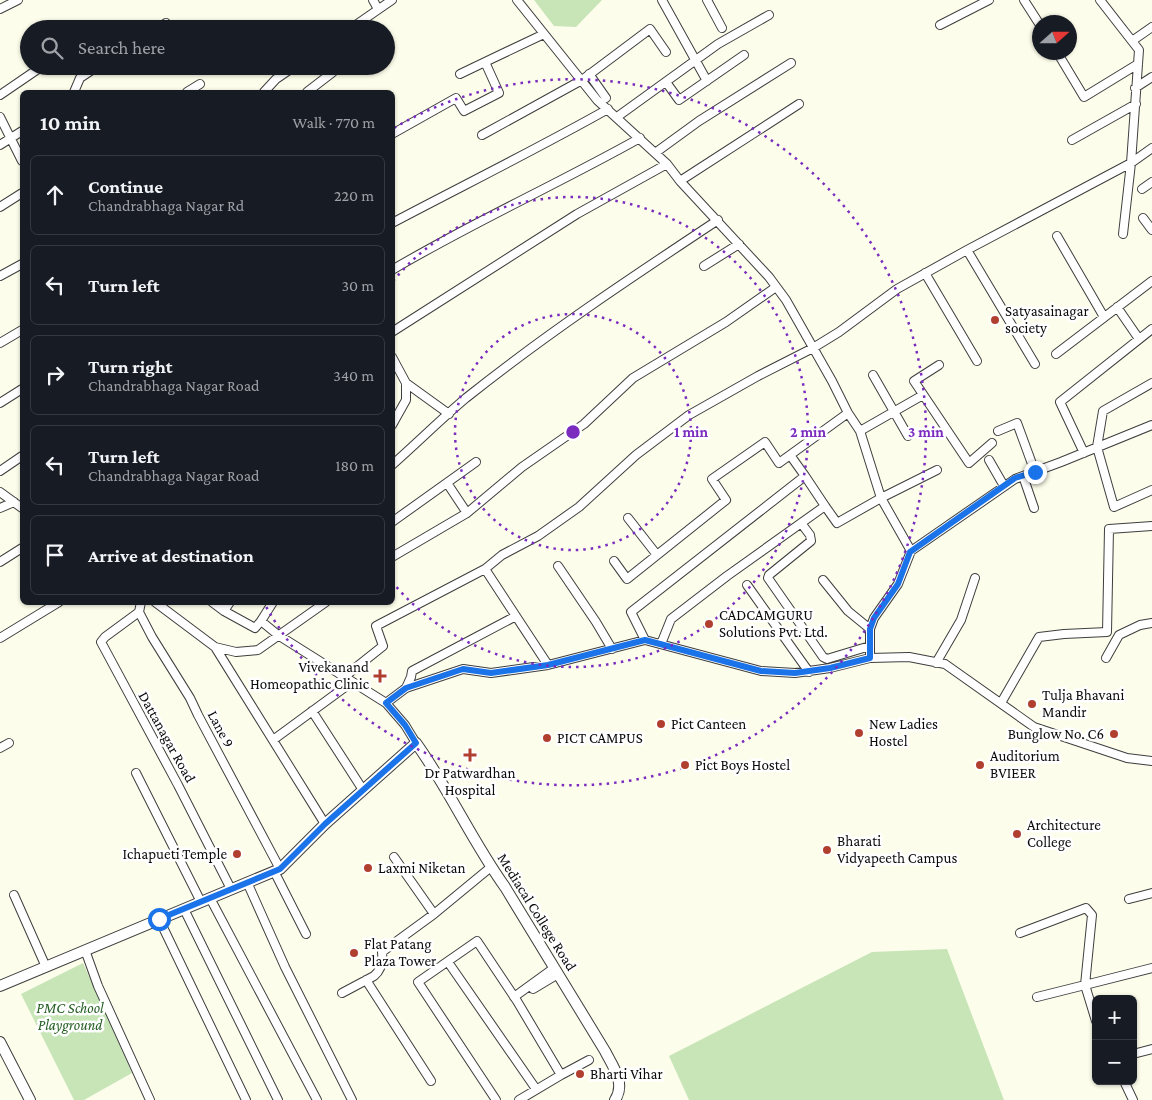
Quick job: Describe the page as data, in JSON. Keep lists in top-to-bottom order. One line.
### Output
{"streets":{"street":["Lane 9","Dattanagar Road","Mediacal College Road"]},"crossings":[["Lane 9","Dattanagar Road"]],"parks":["PMC School Playground"],"places":{"other":["Satyasainagar society","CADCAMGURU Solutions Pvt. Ltd.","Tulja Bhavani Mandir","Pict Canteen","New Ladies Hostel","Bunglow No. C6","PICT CAMPUS","Pict Boys Hostel","Auditorium BVIEER","Architecture College","Bharati Vidyapeeth Campus","Ichapueti Temple","Laxmi Niketan","Flat Patang Plaza Tower","Bharti Vihar"],"health":["Vivekanand Homeopathic Clinic","Dr Patwardhan Hospital"]},"north":"right","page":{"search":"Search here","heading":["10 min","Walk · 770 m"],"list":[["Continue","Chandrabhaga Nagar Rd","220 m"],["Turn left","30 m"],["Turn right","Chandrabhaga Nagar Road","340 m"],["Turn left","Chandrabhaga Nagar Road","180 m"],"Arrive at destination"],"map_buttons":["+","−"]},"rings":["1 min","2 min","3 min"]}
